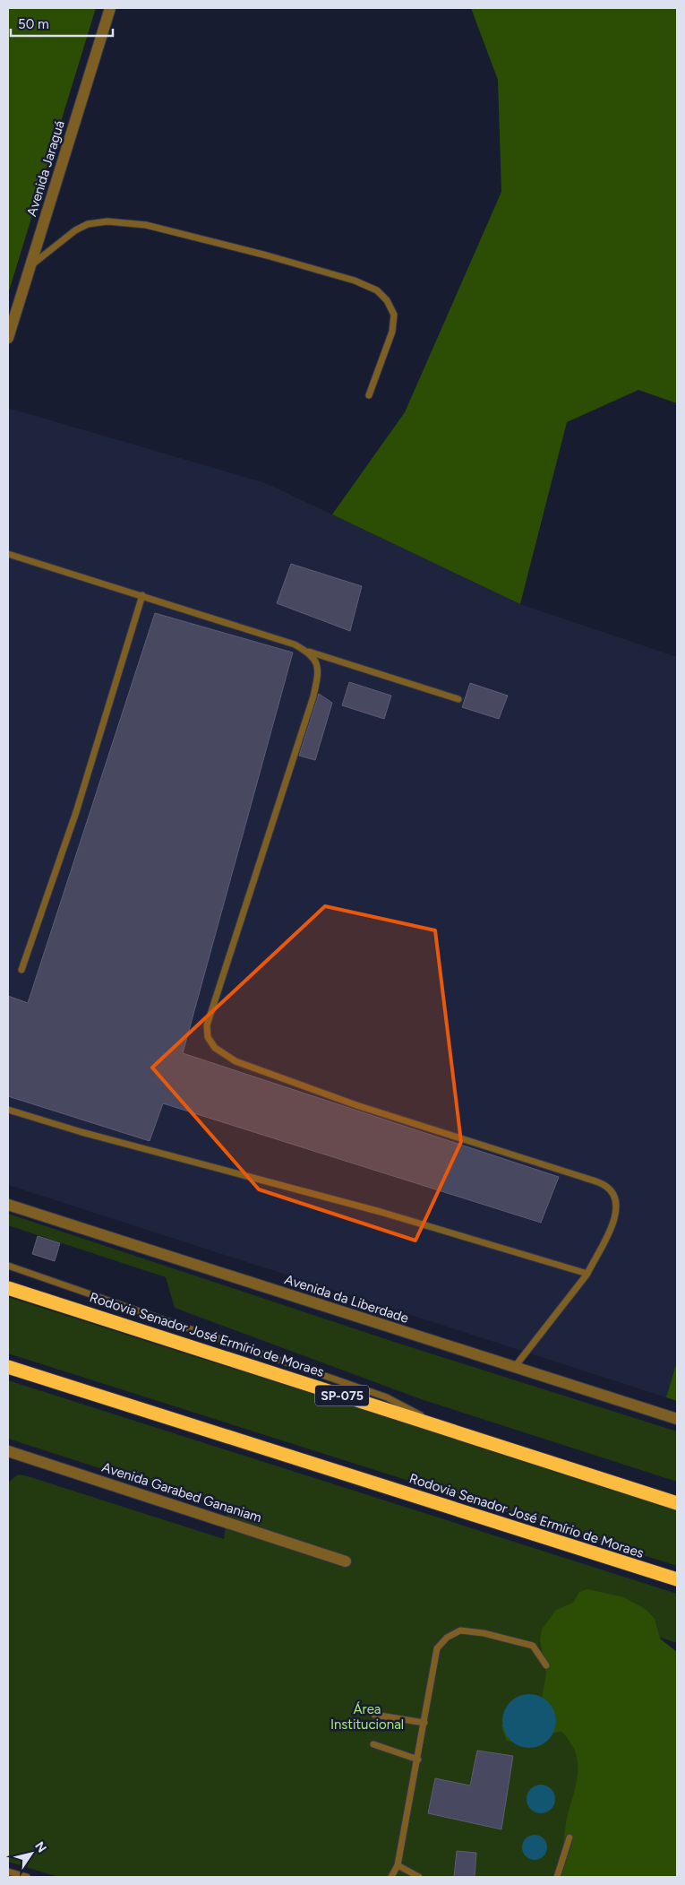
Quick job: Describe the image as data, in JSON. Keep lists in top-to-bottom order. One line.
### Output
{"streets":{"highway":["Rodovia Senador José Ermírio de Moraes","SP-075"],"street":["Avenida Jaraguá","Avenida da Liberdade","Avenida Garabed Gananiam"]},"parks":["Área Institucional"],"scale_bar":"50 m","north":"top right"}
